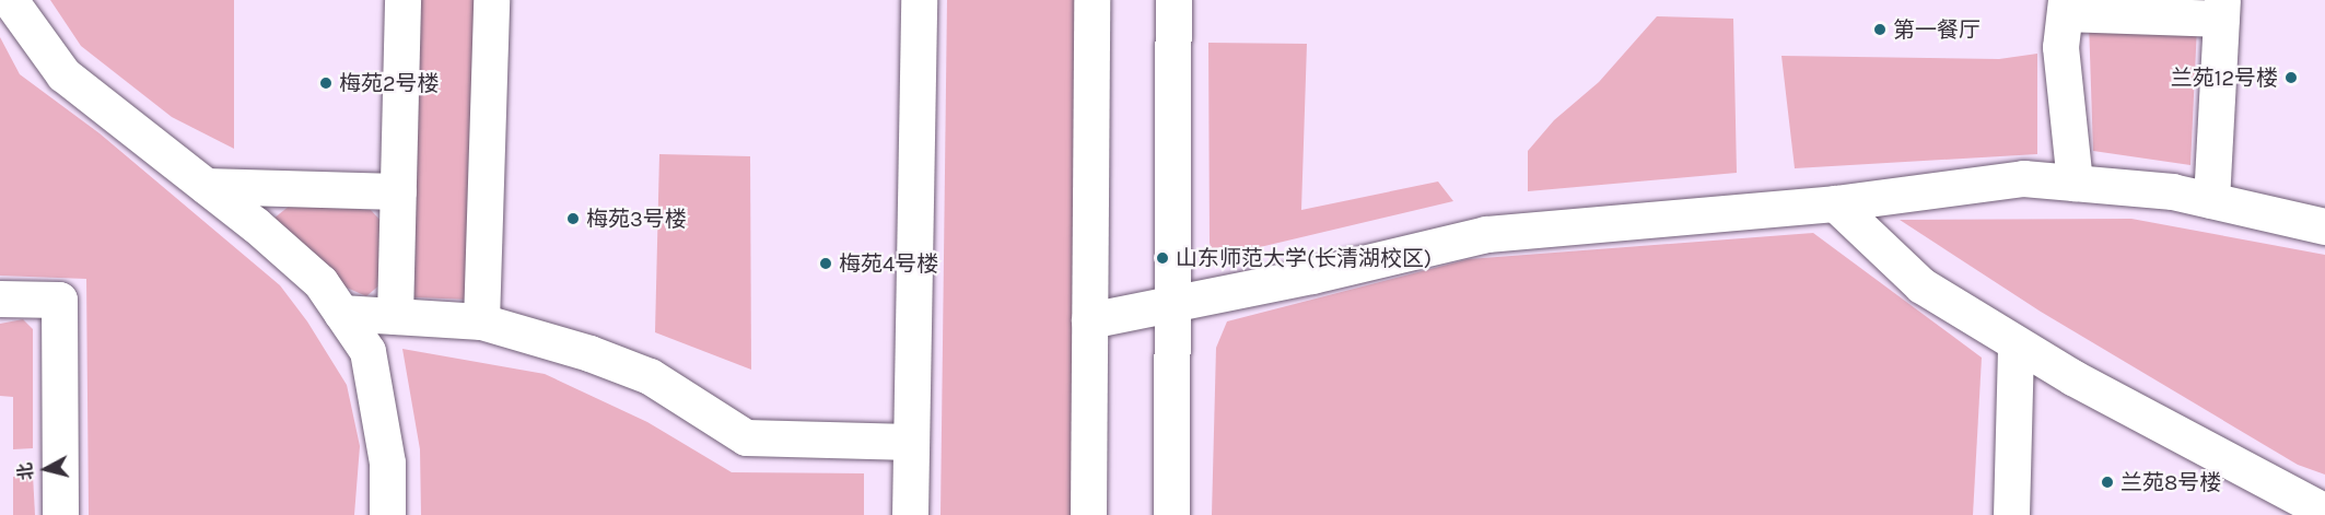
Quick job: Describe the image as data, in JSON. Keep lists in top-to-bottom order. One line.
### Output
{"places":["第一餐厅","兰苑12号楼","梅苑2号楼","梅苑3号楼","山东师范大学(长清湖校区)","梅苑4号楼","兰苑8号楼"],"north":"left"}
